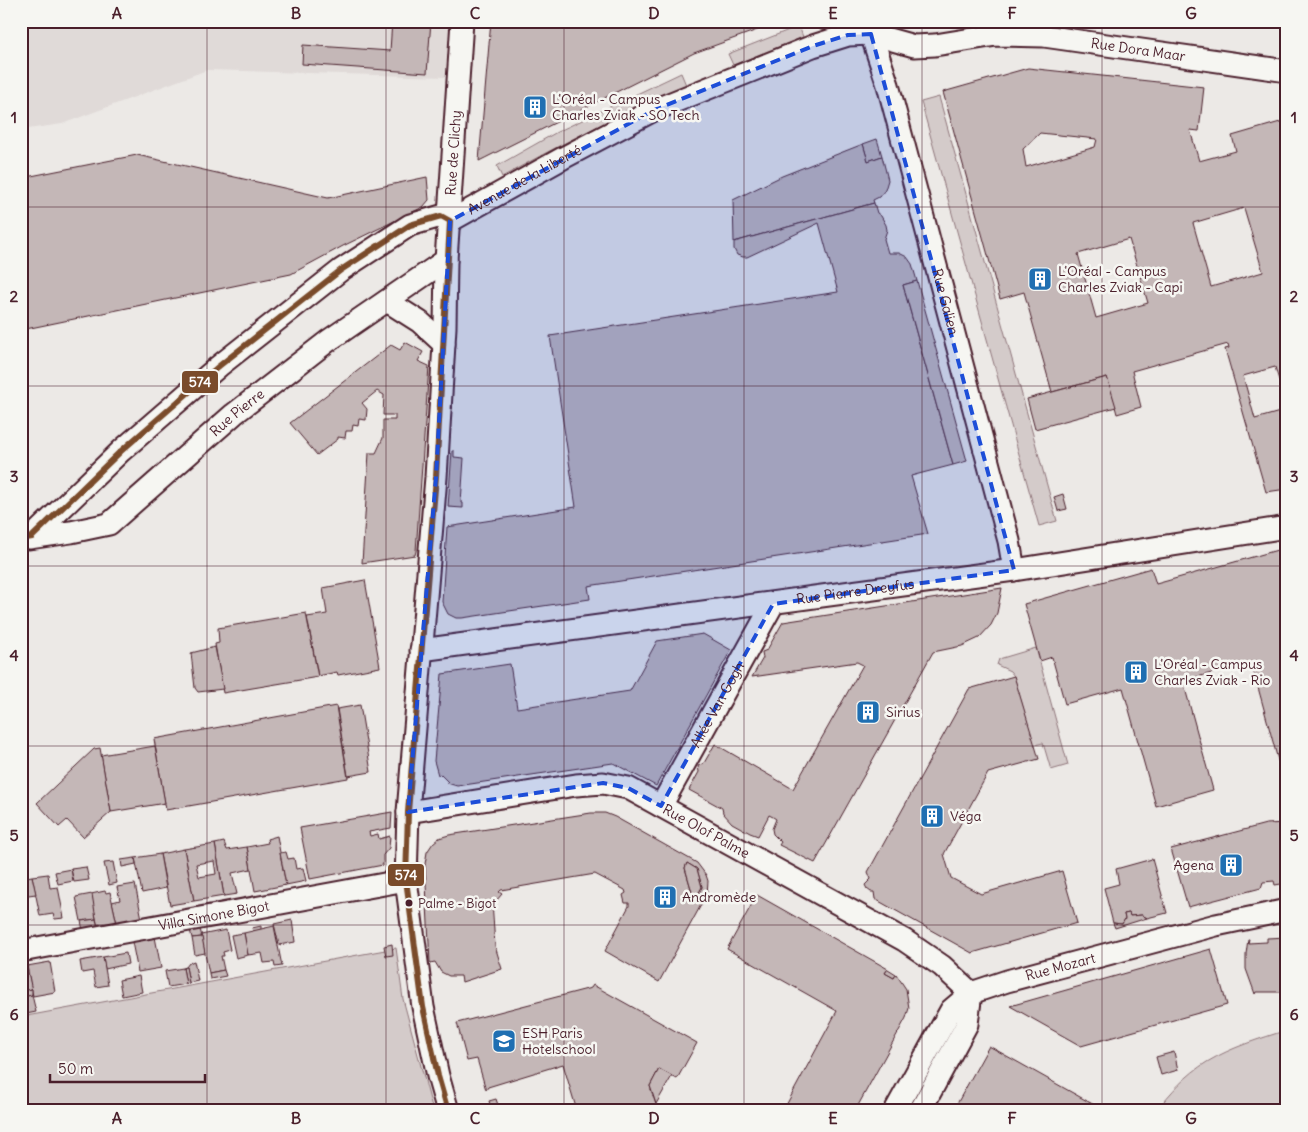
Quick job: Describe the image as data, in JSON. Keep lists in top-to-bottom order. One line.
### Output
{"streets":{"street":["Rue Dora Maar","Rue de Clichy","Avenue de la Liberté","Rue Galien","Rue Pierre","Rue Pierre Dreyfus","Allée Van Gogh","Rue Olof Palme","Villa Simone Bigot","Rue Mozart"]},"crossings":[["Rue Dora Maar","Avenue de la Liberté"],["Rue Dora Maar","Rue Galien"],["Rue de Clichy","Avenue de la Liberté"],["Rue de Clichy","Rue Pierre"],["Rue de Clichy","Rue Pierre Dreyfus"],["Rue de Clichy","Rue Olof Palme"],["Rue de Clichy","Villa Simone Bigot"],["Avenue de la Liberté","Rue Galien"],["Avenue de la Liberté","Rue Pierre"],["Rue Galien","Rue Pierre Dreyfus"],["Rue Pierre Dreyfus","Allée Van Gogh"],["Allée Van Gogh","Rue Olof Palme"],["Rue Olof Palme","Rue Mozart"]],"places":{"building":["L'Oréal - Campus Charles Zviak - SO Tech","L'Oréal - Campus Charles Zviak - Capi","L'Oréal - Campus Charles Zviak - Rio","Sirius","Véga","Agena","Andromède"],"other":["Palme - Bigot"],"school or university":["ESH Paris Hotelschool"]},"lines":["transit line 574"],"scale_bar":"50 m","grid":{"columns":["A","B","C","D","E","F","G"],"rows":["1","2","3","4","5","6"]}}
